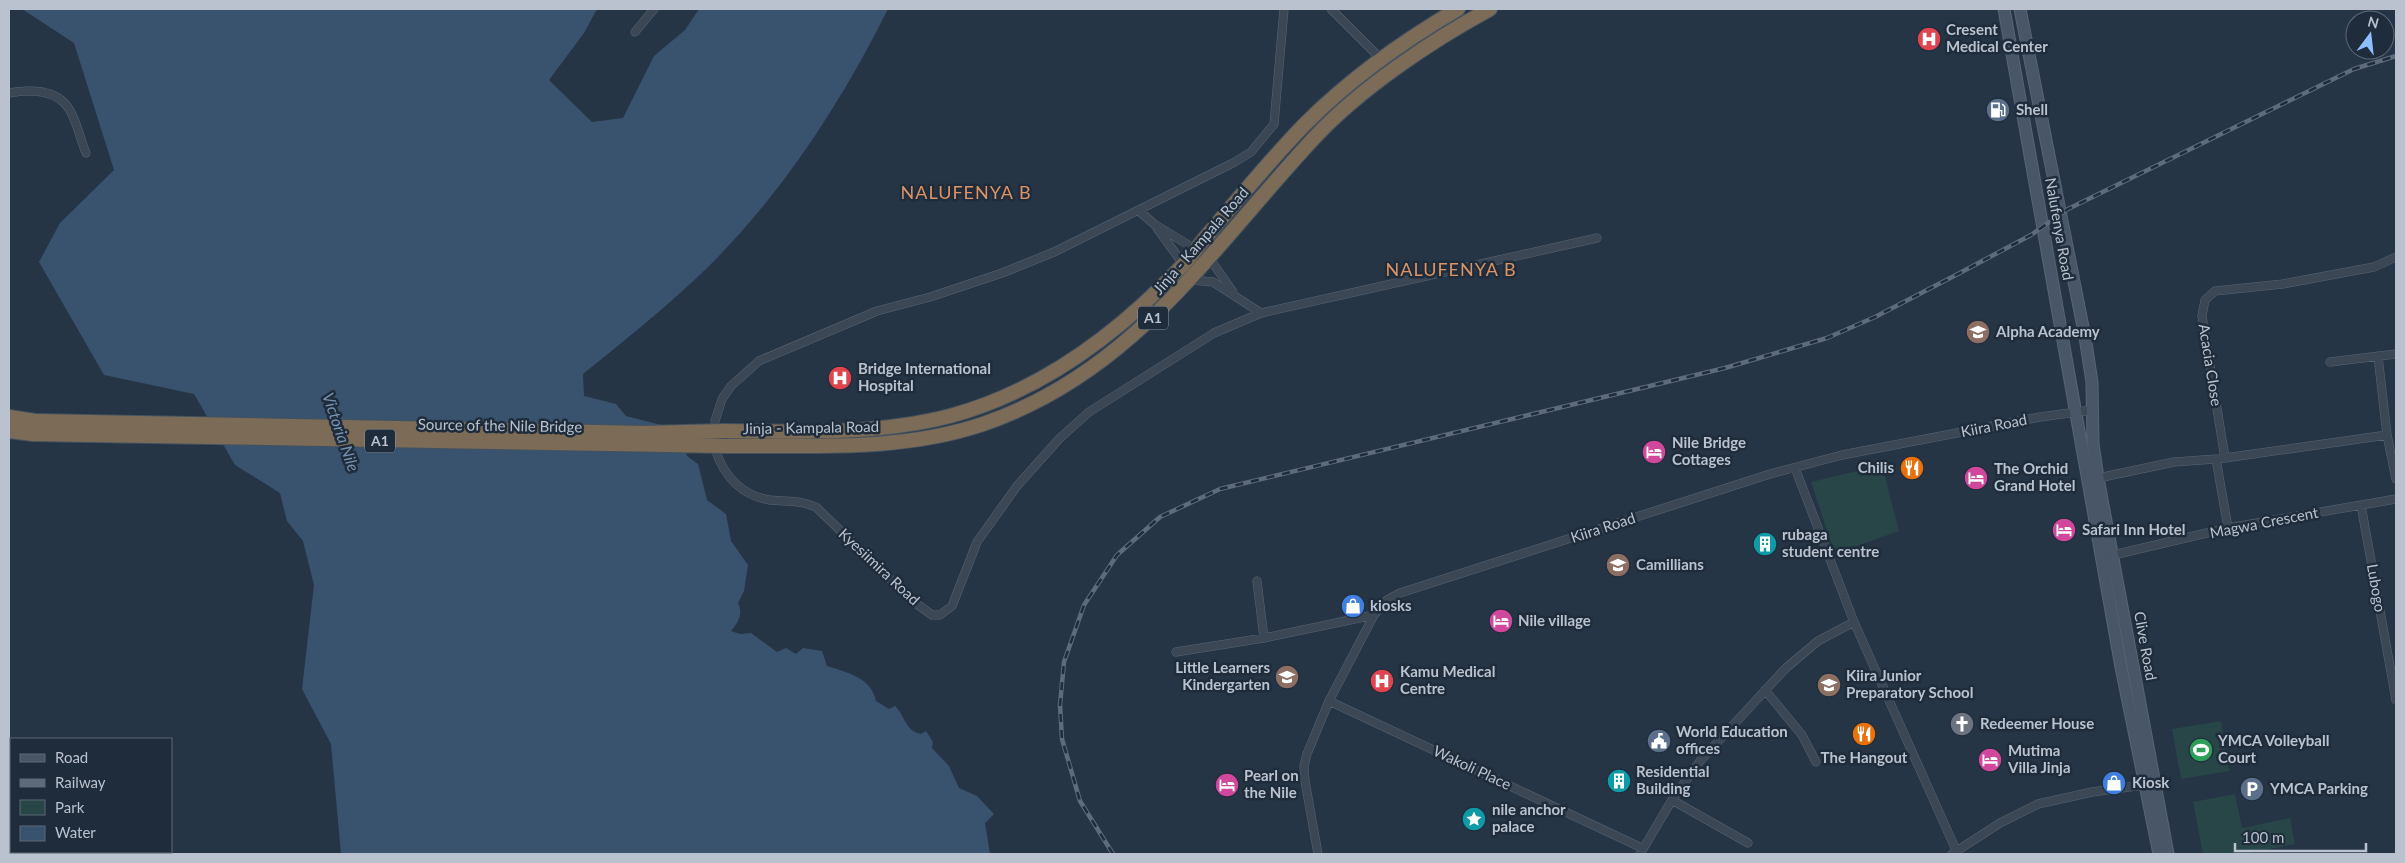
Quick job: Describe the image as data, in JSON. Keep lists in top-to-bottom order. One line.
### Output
{"streets":{"highway":["Jinja - Kampala Road","A1","Source of the Nile Bridge"],"street":["Nalufenya Road","Acacia Close","Kiira Road","Magwa Crescent","Kyesiimira Road","Lubogo","Clive Road","Wakoli Place"]},"crossings":[["Nalufenya Road","Kiira Road"],["Nalufenya Road","Clive Road"],["Jinja - Kampala Road","Source of the Nile Bridge"],["Jinja - Kampala Road","Kyesiimira Road"],["A1","Source of the Nile Bridge"],["Source of the Nile Bridge","Kyesiimira Road"],["Kiira Road","Wakoli Place"],["Magwa Crescent","Lubogo"],["Magwa Crescent","Clive Road"]],"districts":["NALUFENYA B","NALUFENYA B"],"water":["Victoria Nile"],"places":{"hospital":["Cresent Medical Center","Bridge International Hospital","Kamu Medical Centre"],"fuel station":["Shell"],"school or university":["Alpha Academy","Camillians","Little Learners Kindergarten","Kiira Junior Preparatory School"],"hotel":["Nile Bridge Cottages","The Orchid Grand Hotel","Safari Inn Hotel","Nile village","Mutima Villa Jinja","Pearl on the Nile"],"restaurant":["Chilis","The Hangout"],"building":["rubaga student centre","Residential Building"],"shop":["kiosks","Kiosk"],"church":["Redeemer House"],"public building":["World Education offices"],"sports":["YMCA Volleyball Court"],"parking":["YMCA Parking"],"place":["nile anchor palace"]},"legend":["Road","Railway","Park","Water"],"scale_bar":"100 m","north":"top"}
